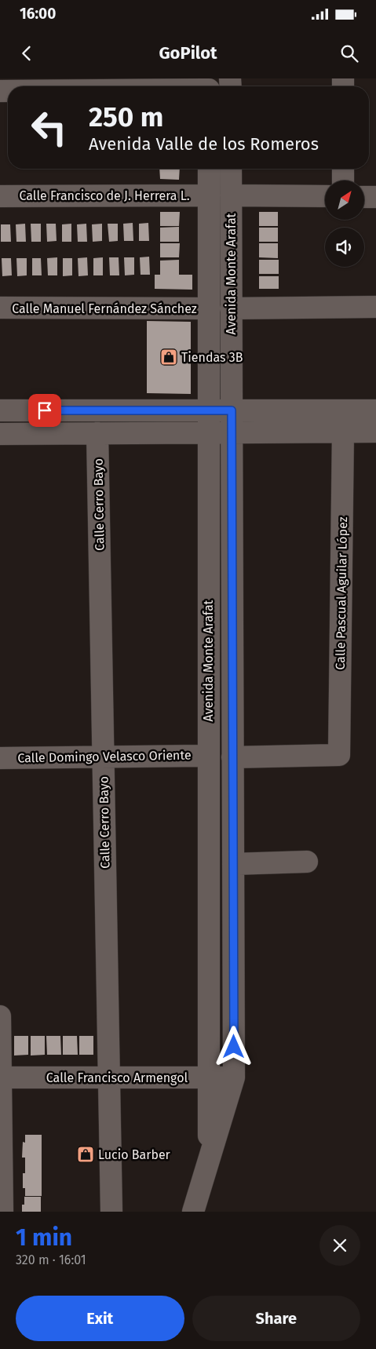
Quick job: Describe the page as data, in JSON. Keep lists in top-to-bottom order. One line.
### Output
{"streets":{"street":["Calle Francisco de J. Herrera L.","Avenida Monte Arafat","Calle Manuel Fernández Sánchez","Calle Cerro Bayo","Calle Pascual Aguilar López","Calle Domingo Velasco Oriente","Calle Francisco Armengol"]},"crossings":[["Calle Francisco de J. Herrera L.","Avenida Monte Arafat"],["Avenida Monte Arafat","Calle Manuel Fernández Sánchez"],["Avenida Monte Arafat","Calle Pascual Aguilar López"],["Avenida Monte Arafat","Calle Domingo Velasco Oriente"],["Avenida Monte Arafat","Calle Francisco Armengol"],["Calle Cerro Bayo","Calle Domingo Velasco Oriente"],["Calle Cerro Bayo","Calle Francisco Armengol"]],"places":{"shop":["Tiendas 3B","Lucio Barber"]},"north":"top right","page":{"status":"16:00","header":"GoPilot","turn":["250 m","Avenida Valle de los Romeros"],"heading":["1 min","320 m · 16:01"],"buttons":["Exit","Share"]}}
